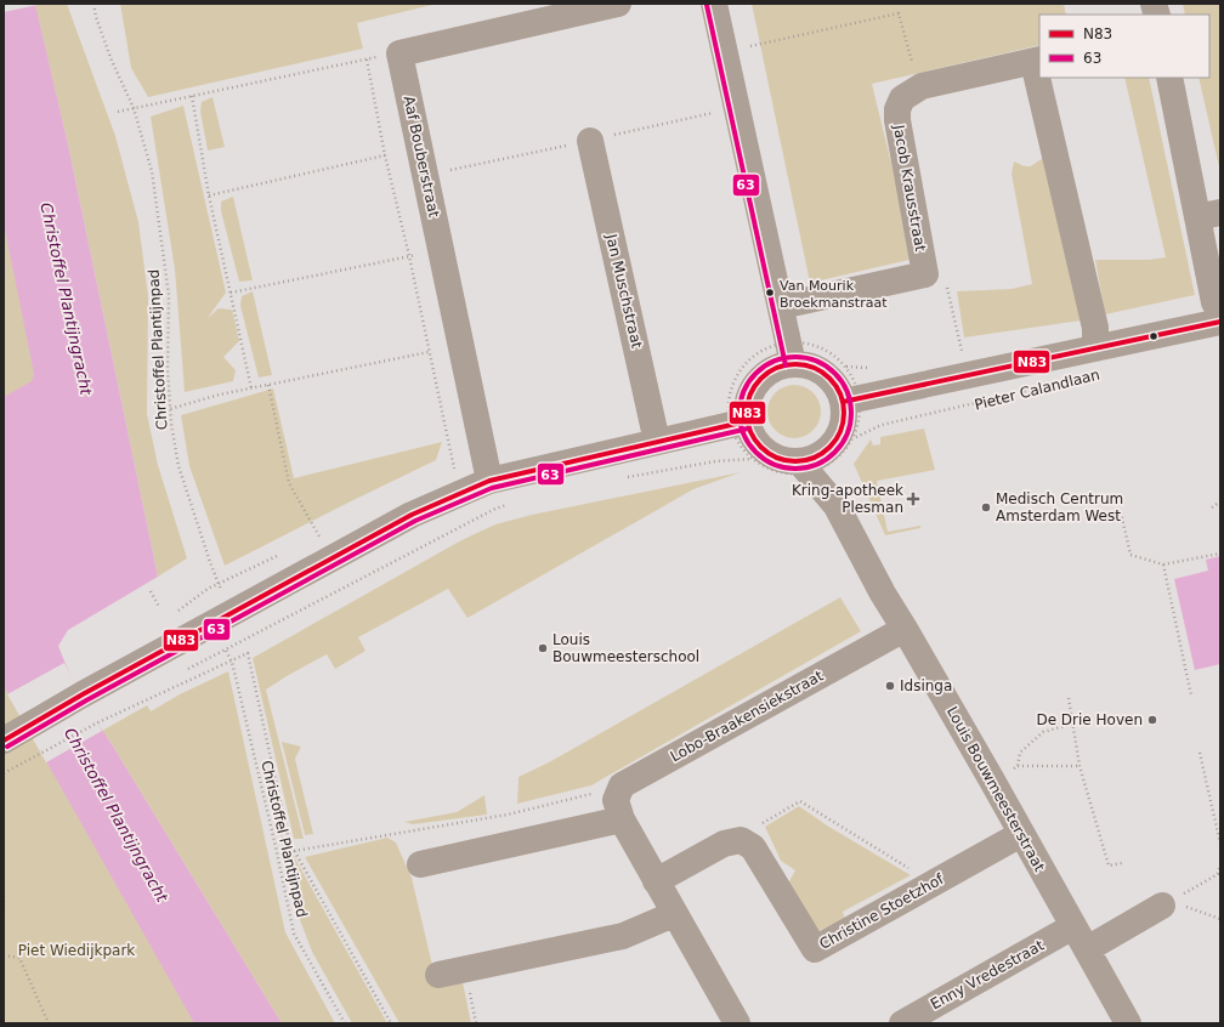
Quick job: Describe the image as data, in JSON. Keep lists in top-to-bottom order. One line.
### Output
{"streets":{"street":["Aaf Bouberstraat","Jacob Krausstraat","Jan Muschstraat","Pieter Calandlaan","Lobo-Braakensiekstraat","Louis Bouwmeesterstraat","Christine Stoetzhof","Enny Vredestraat"],"path":["Christoffel Plantijnpad"]},"crossings":[["Pieter Calandlaan","Louis Bouwmeesterstraat"],["Lobo-Braakensiekstraat","Louis Bouwmeesterstraat"],["Louis Bouwmeesterstraat","Christine Stoetzhof"],["Louis Bouwmeesterstraat","Enny Vredestraat"]],"water":["Christoffel Plantijngracht"],"parks":["Piet Wiedijkpark"],"places":{"other":["Van Mourik Broekmanstraat","Medisch Centrum Amsterdam West","Louis Bouwmeesterschool","Idsinga","De Drie Hoven"],"health":["Kring-apotheek Plesman"]},"lines":["transit line 63","transit line N83"],"legend":["N83","63"]}
